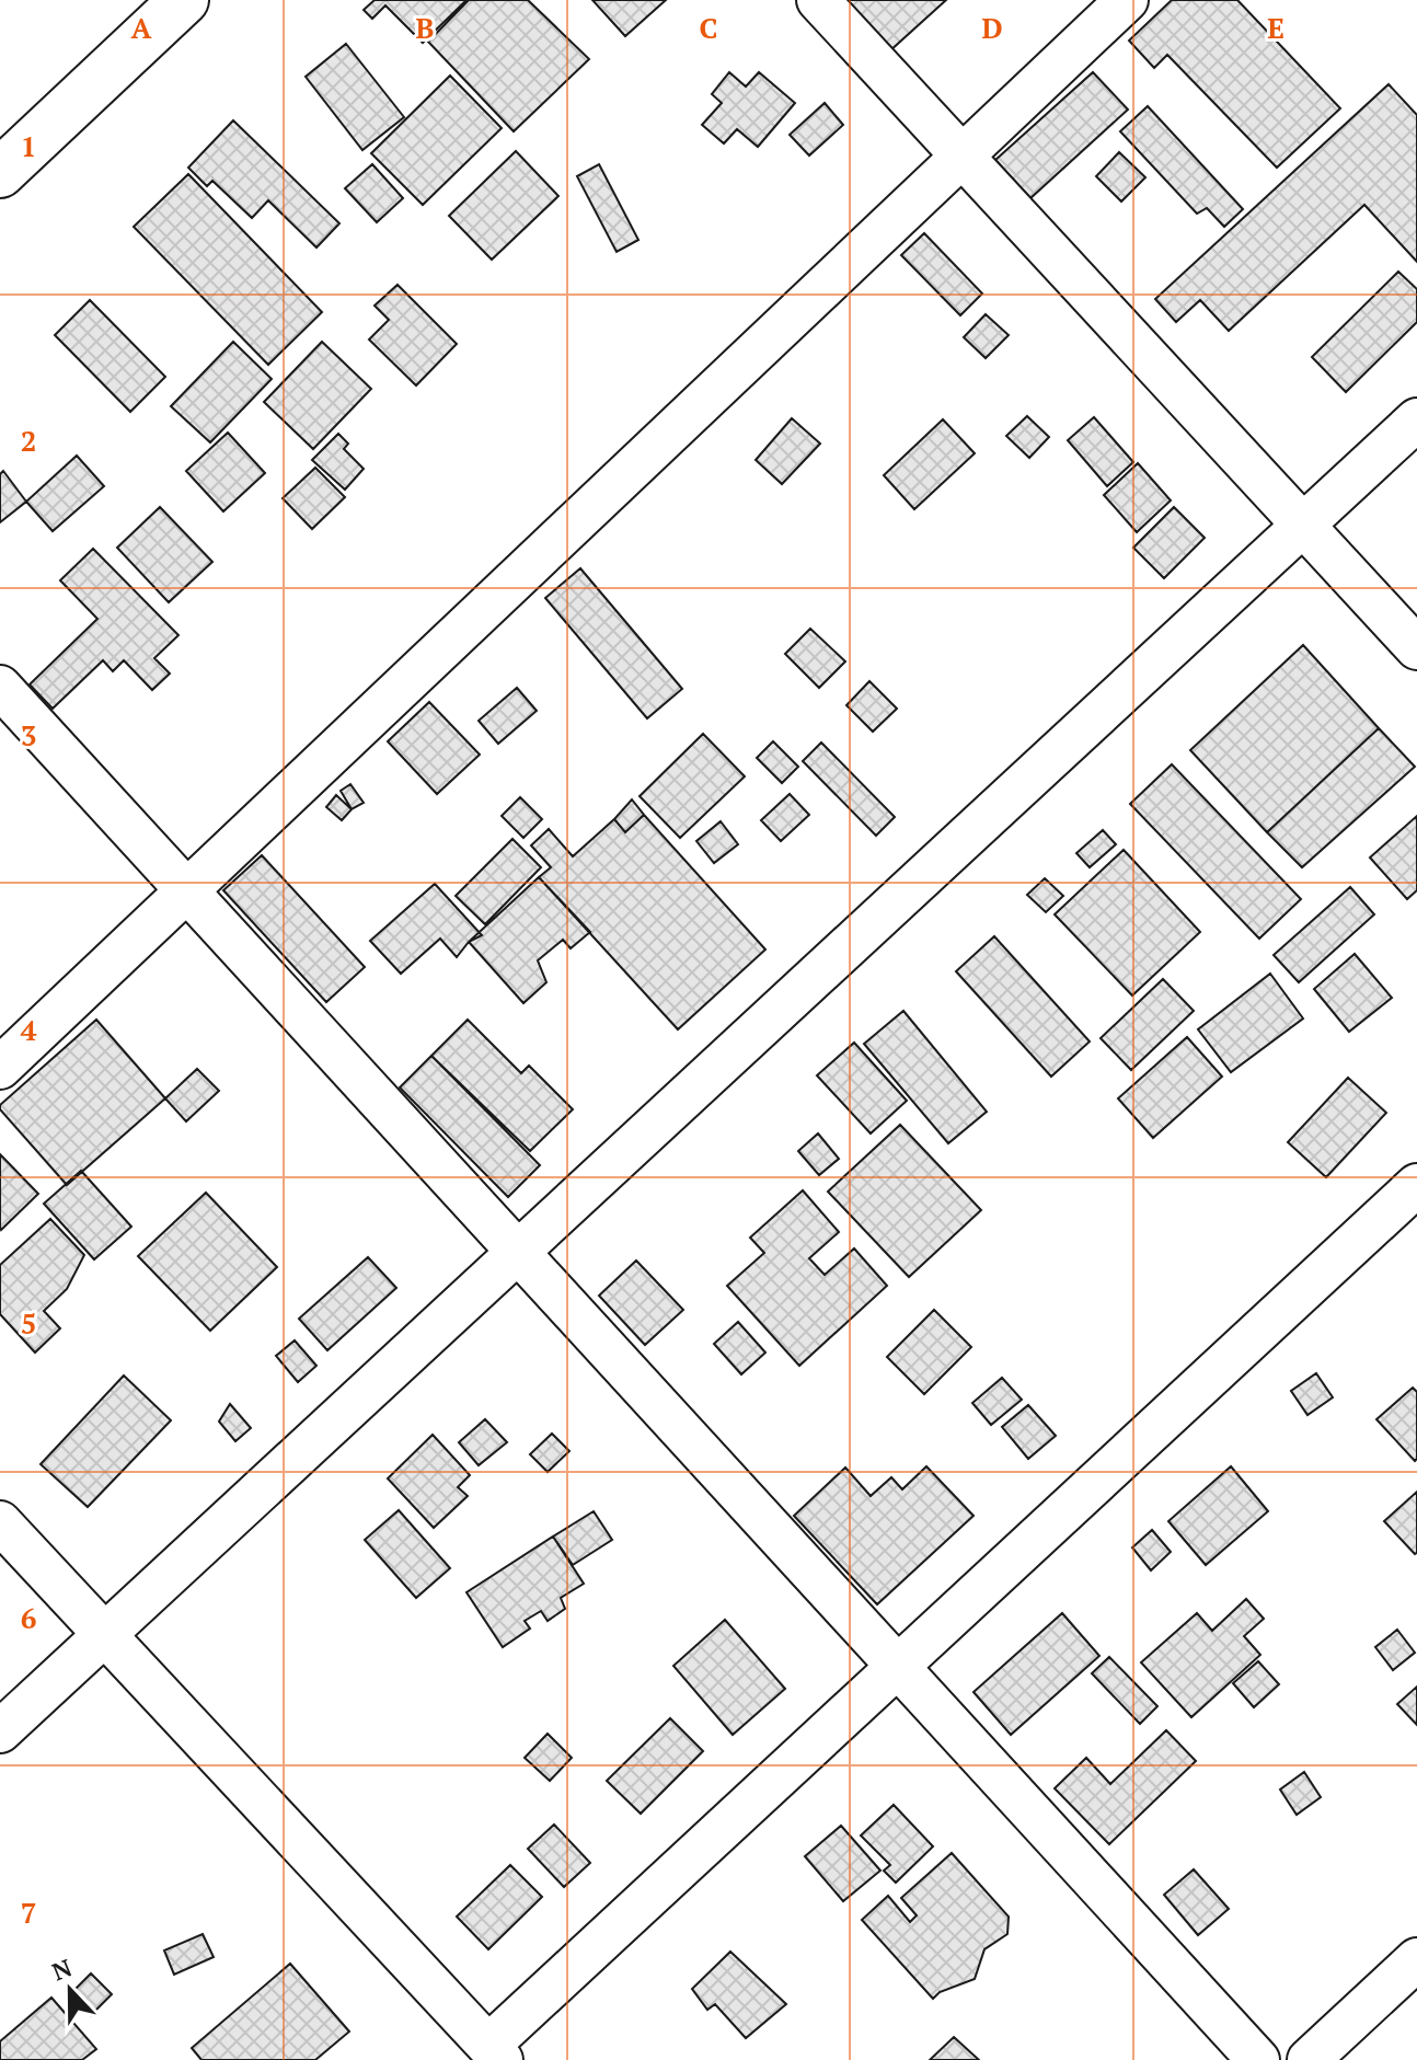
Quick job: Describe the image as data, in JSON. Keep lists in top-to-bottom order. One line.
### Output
{"north":"top","grid":{"columns":["A","B","C","D","E"],"rows":["1","2","3","4","5","6","7"]}}
